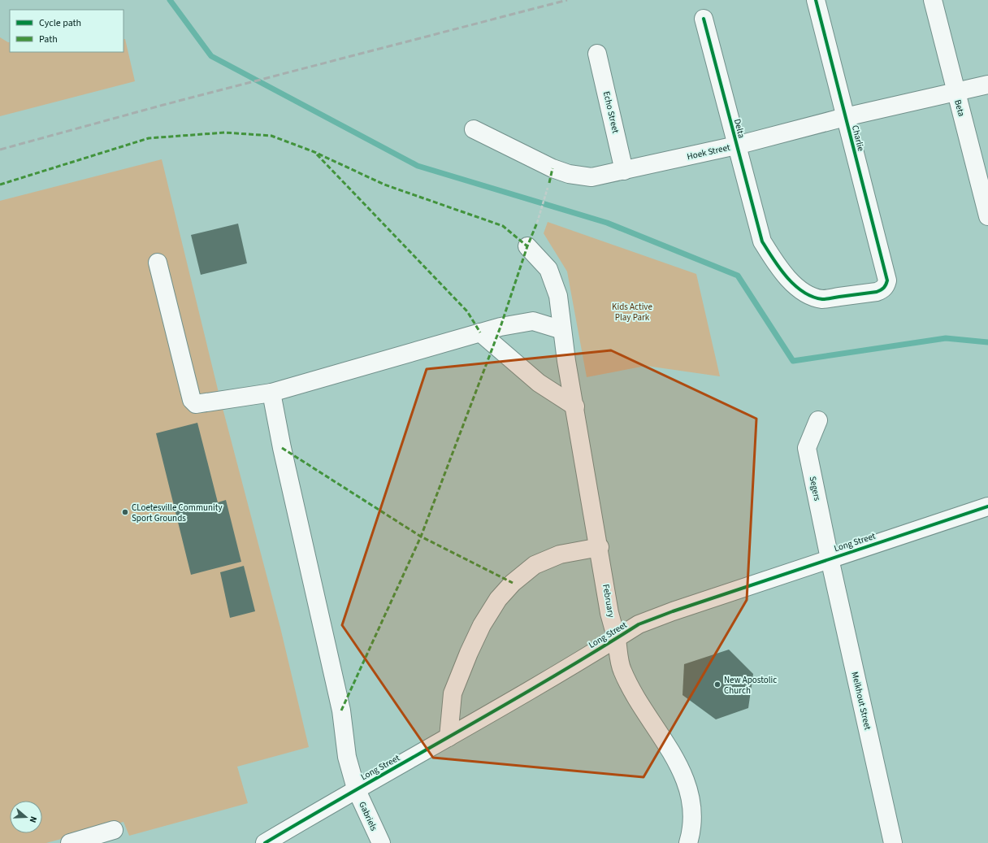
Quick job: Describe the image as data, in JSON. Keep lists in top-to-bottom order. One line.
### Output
{"streets":{"street":["Beta","Echo Street","Delta","Charlie","Hoek Street","Segers","Long Street","February","Melkhout Street","Gabriels"]},"crossings":[["Beta","Hoek Street"],["Echo Street","Hoek Street"],["Delta","Charlie"],["Delta","Hoek Street"],["Charlie","Hoek Street"],["Segers","Long Street"],["Segers","Melkhout Street"],["Long Street","February"],["Long Street","Melkhout Street"],["Long Street","Gabriels"]],"parks":["Kids Active Play Park"],"places":["CLoetesville Community Sport Grounds","New Apostolic Church"],"legend":["Cycle path","Path"],"north":"right"}
